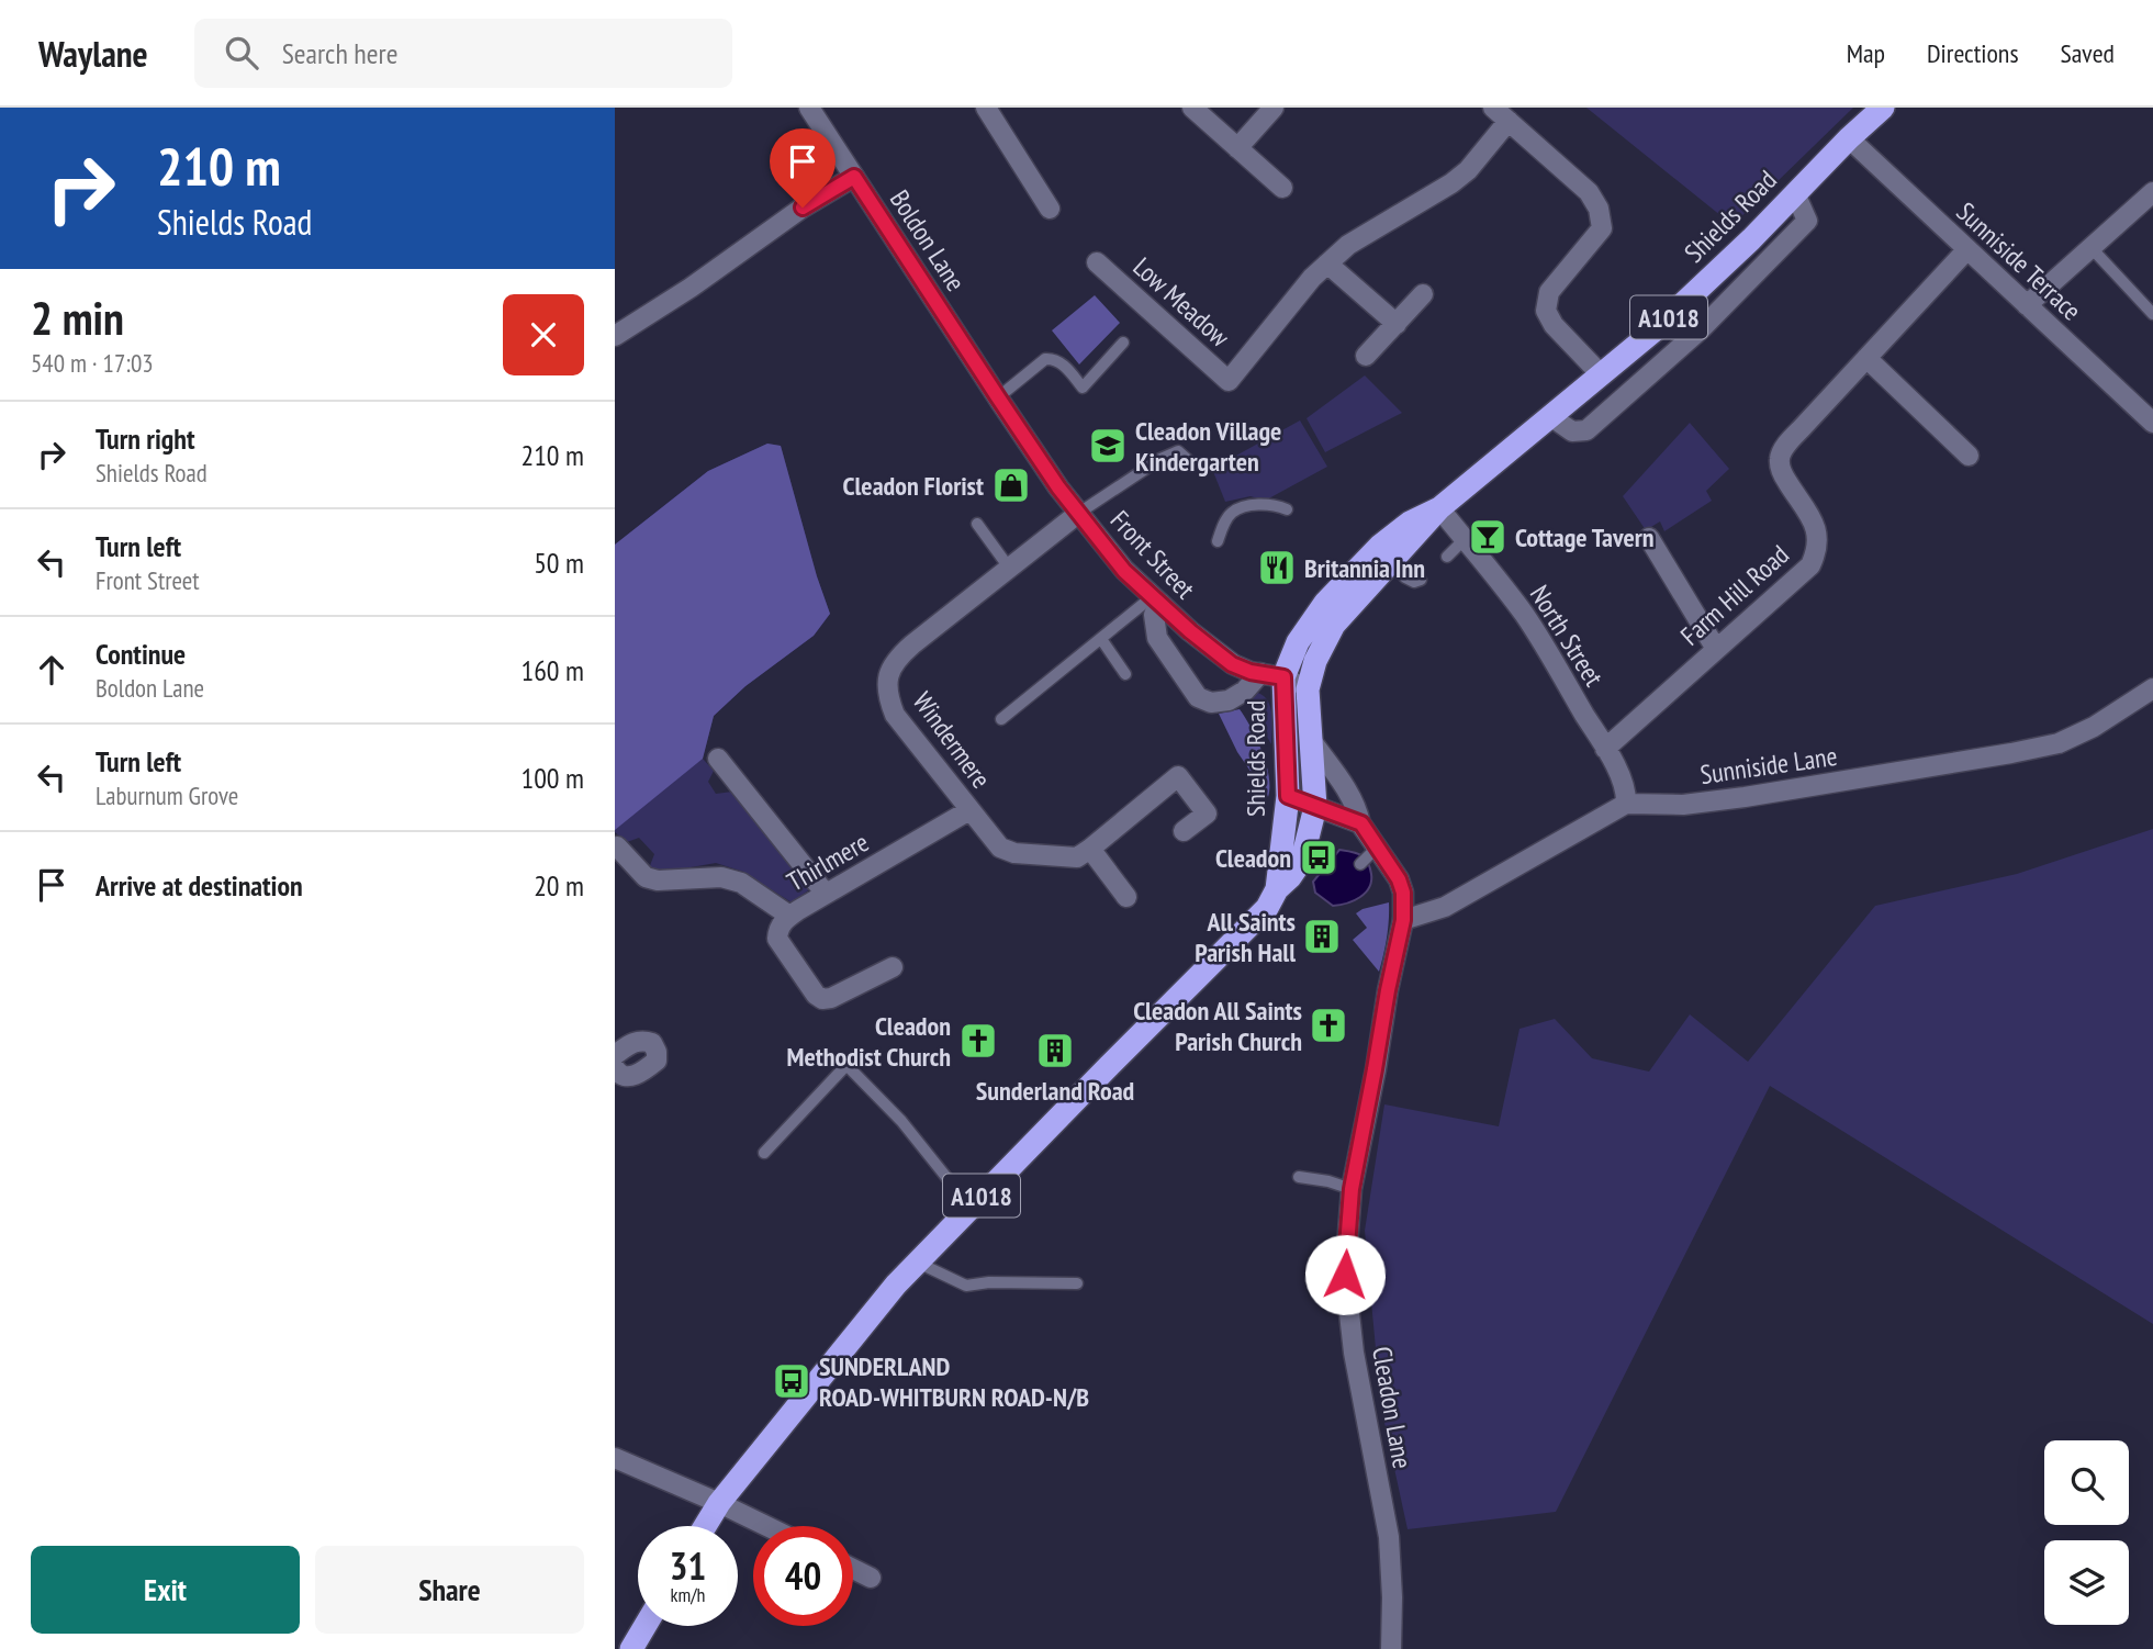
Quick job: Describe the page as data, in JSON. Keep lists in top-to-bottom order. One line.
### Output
{"streets":{"highway":["Shields Road","A1018"],"street":["Boldon Lane","Sunniside Terrace","Low Meadow","Front Street","Farm Hill Road","North Street","Windermere","Sunniside Lane","Thirlmere","Cleadon Lane"]},"crossings":[["Shields Road","Sunniside Terrace"],["Shields Road","A1018"],["Shields Road","Front Street"],["Shields Road","North Street"],["Shields Road","Cleadon Lane"],["Boldon Lane","Front Street"],["Sunniside Terrace","Farm Hill Road"],["Front Street","Windermere"],["Farm Hill Road","North Street"],["North Street","Sunniside Lane"],["Windermere","Thirlmere"]],"places":{"school or university":["Cleadon Village Kindergarten"],"shop":["Cleadon Florist"],"bar":["Cottage Tavern"],"restaurant":["Britannia Inn"],"bus stop":["Cleadon","SUNDERLAND ROAD-WHITBURN ROAD-N/B"],"building":["All Saints Parish Hall","Sunderland Road"],"church":["Cleadon All Saints Parish Church","Cleadon Methodist Church"]},"page":{"header":"Waylane","search":"Search here","nav":["Map","Directions","Saved"],"turn":["210 m","Shields Road"],"heading":["2 min","540 m · 17:03"],"list":[{"name":"Turn right","note":"Shields Road","value":"210 m"},{"name":"Turn left","note":"Front Street","value":"50 m"},{"name":"Continue","note":"Boldon Lane","value":"160 m"},{"name":"Turn left","note":"Laburnum Grove","value":"100 m"},{"name":"Arrive at destination","value":"20 m"}],"speed":"31 km/h","limit":"40","buttons":["Exit","Share"]}}
